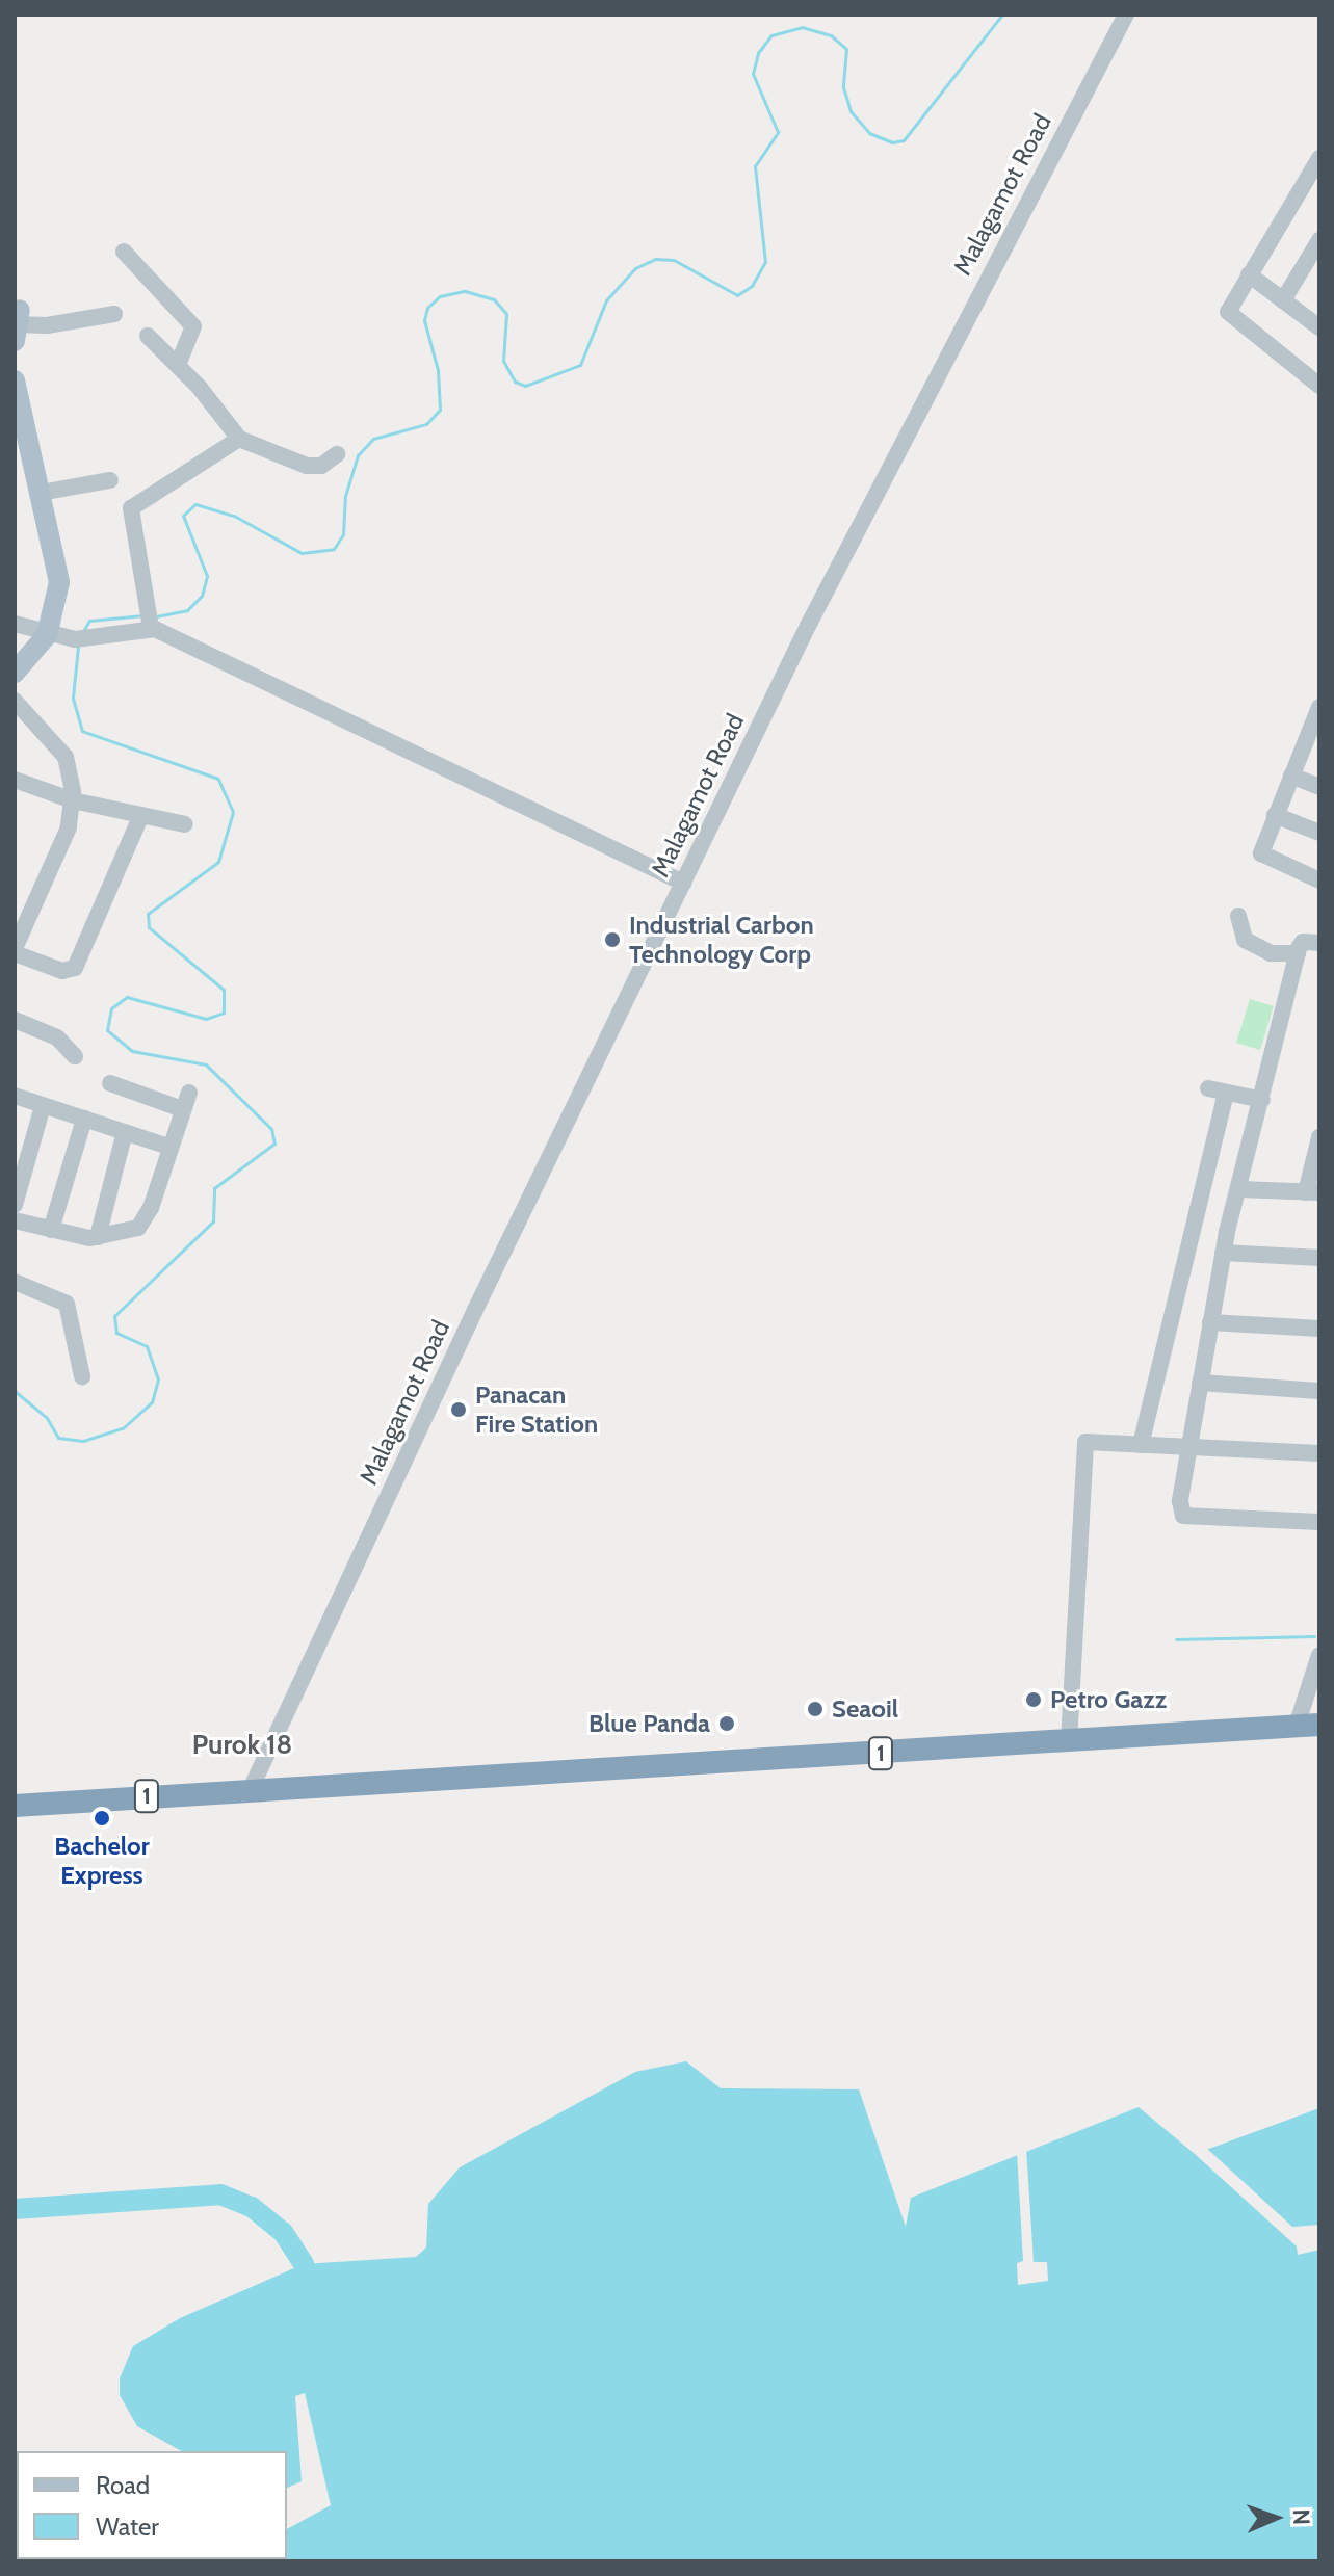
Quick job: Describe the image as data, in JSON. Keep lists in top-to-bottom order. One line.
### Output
{"streets":{"highway":["1"],"street":["Malagamot Road"]},"crossings":[["Malagamot Road","1"]],"districts":["Purok 18"],"places":["Industrial Carbon Technology Corp","Panacan Fire Station","Petro Gazz","Seaoil","Blue Panda","Bachelor Express"],"legend":["Road","Water"],"north":"right"}
